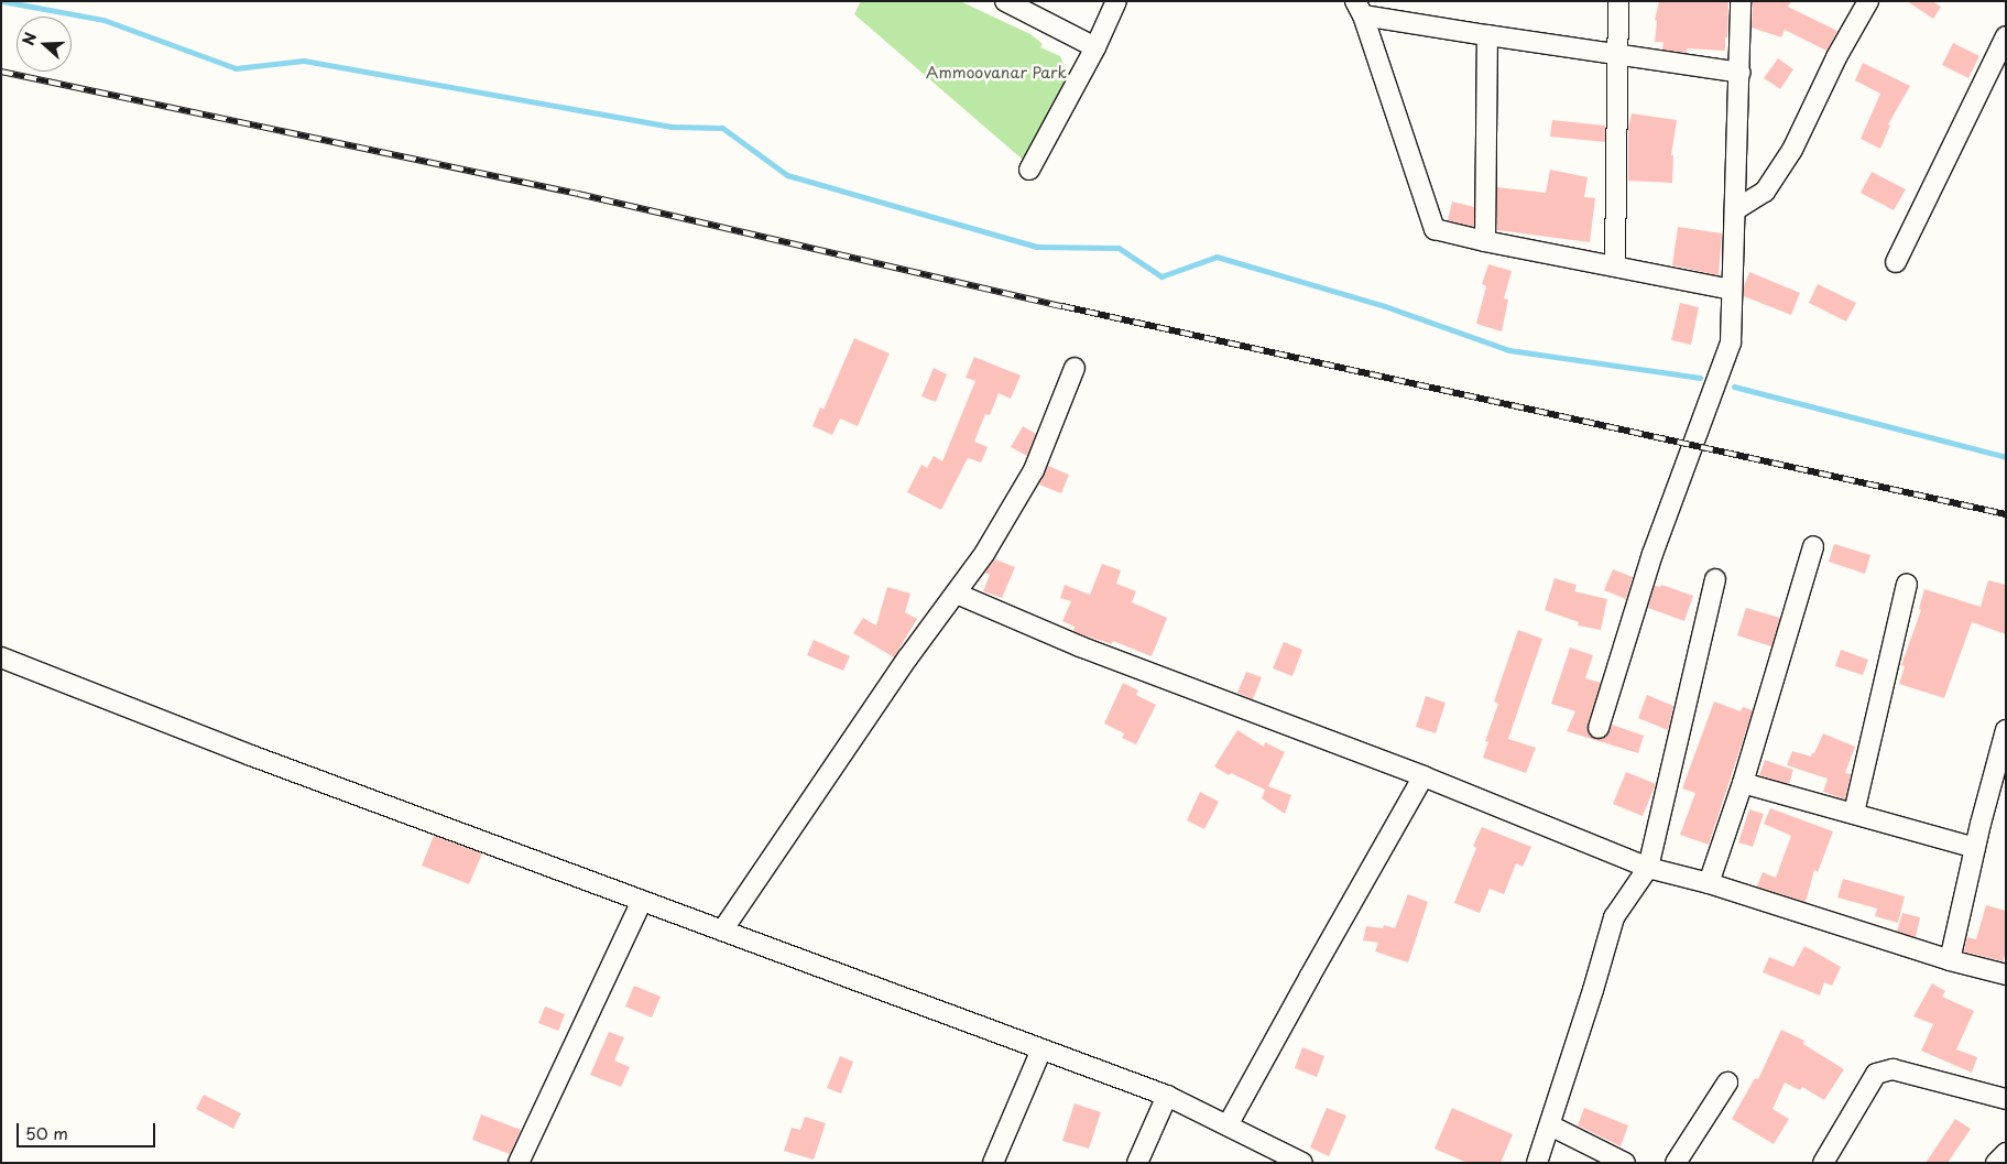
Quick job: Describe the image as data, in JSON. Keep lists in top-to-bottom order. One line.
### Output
{"parks":["Ammoovanar Park"],"scale_bar":"50 m","north":"left"}
